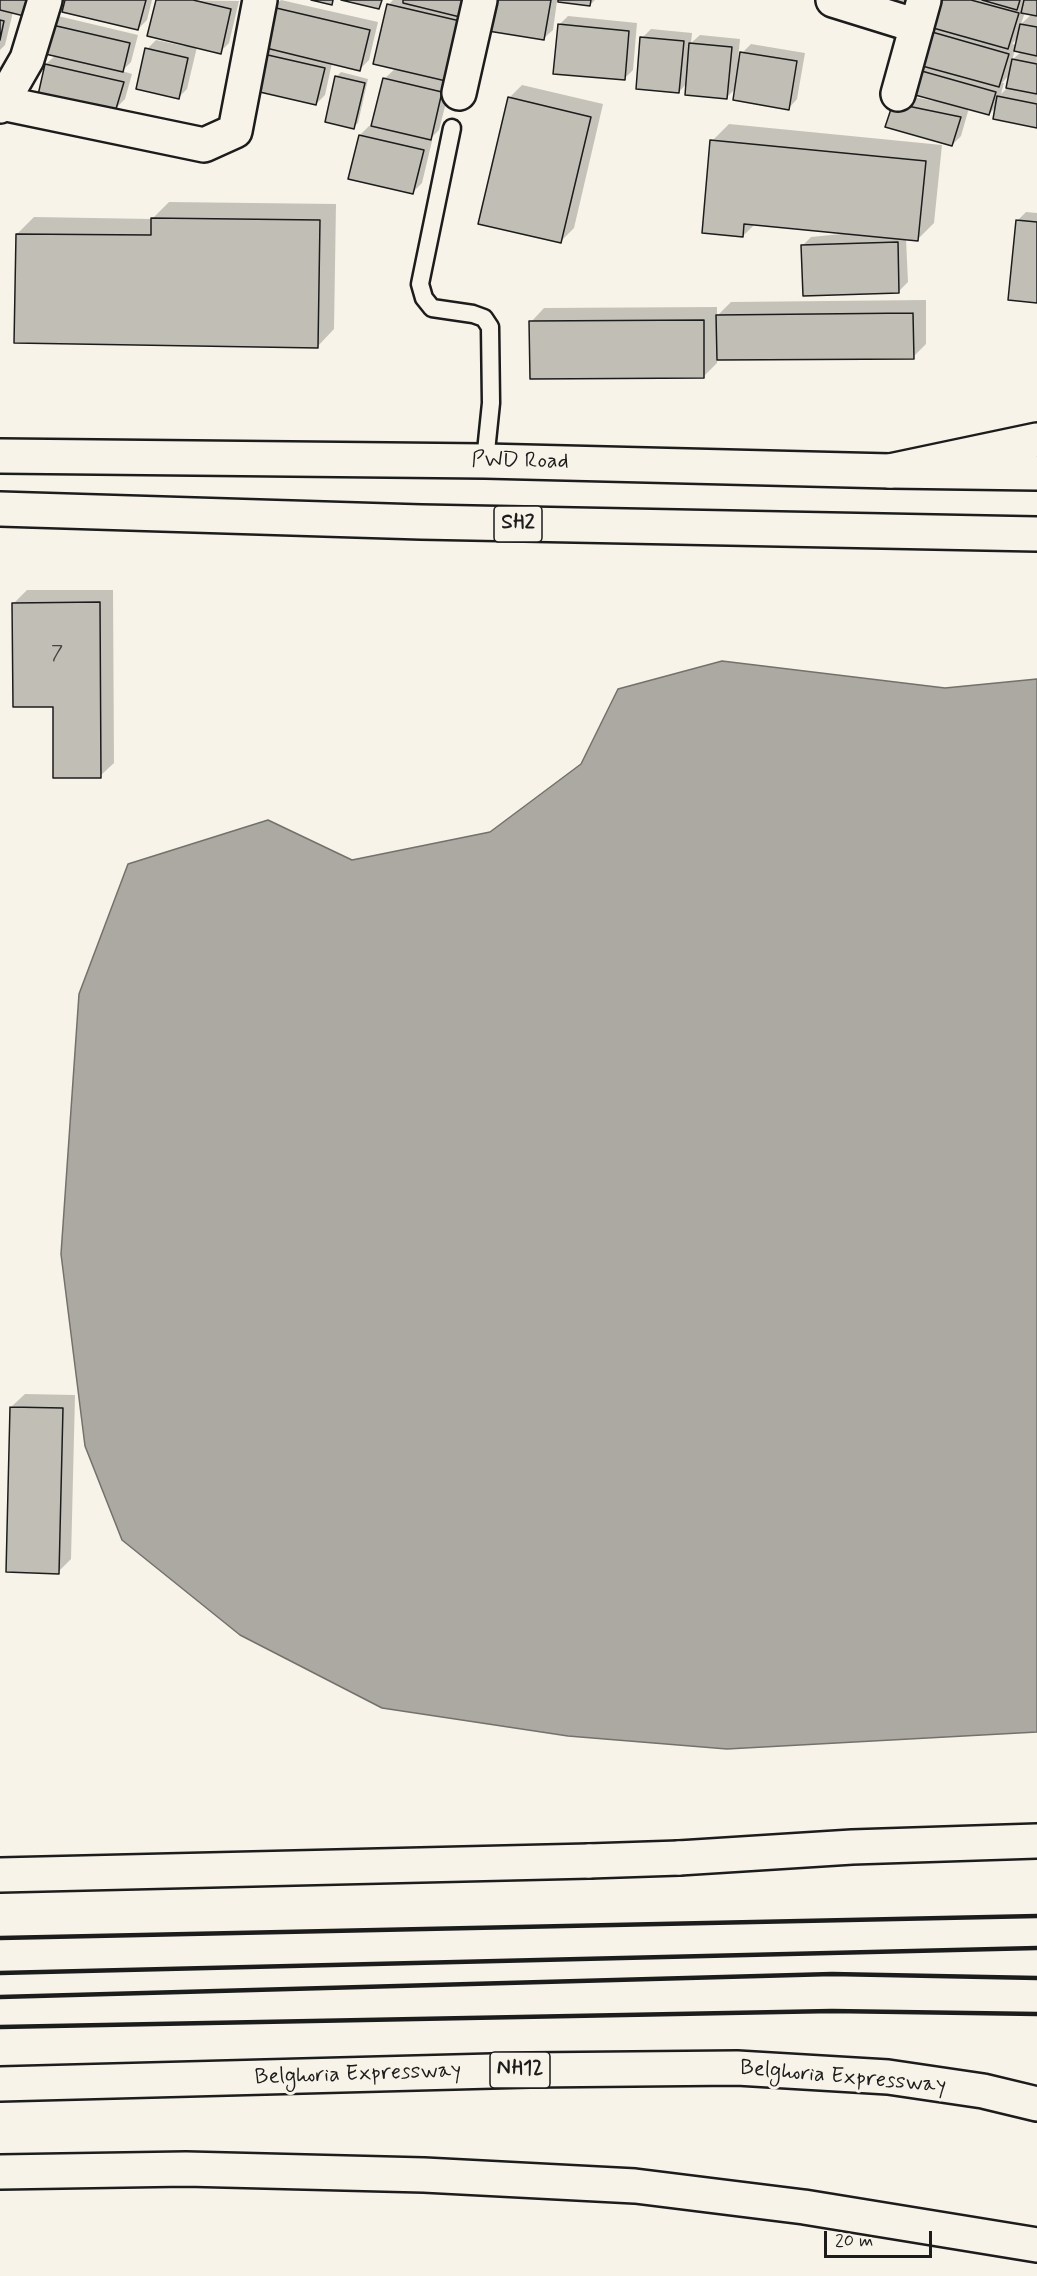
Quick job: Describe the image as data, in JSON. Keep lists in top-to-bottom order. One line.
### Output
{"streets":{"main road":["PWD Road","SH2","NH12","Belghoria Expressway"]},"house_numbers":["7"],"scale_bar":"20 m"}
